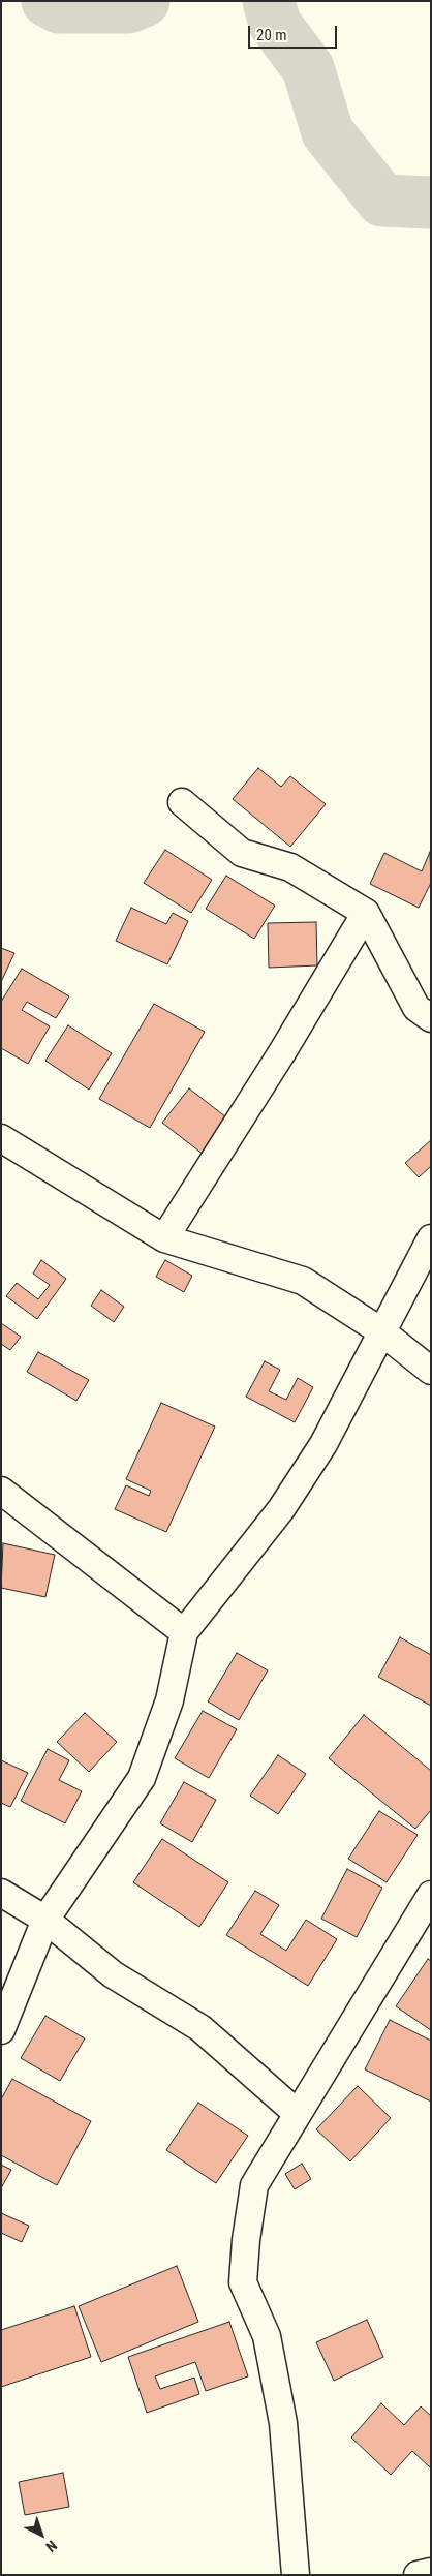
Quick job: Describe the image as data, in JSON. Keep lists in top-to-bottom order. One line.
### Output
{"scale_bar":"20 m","north":"bottom right"}
